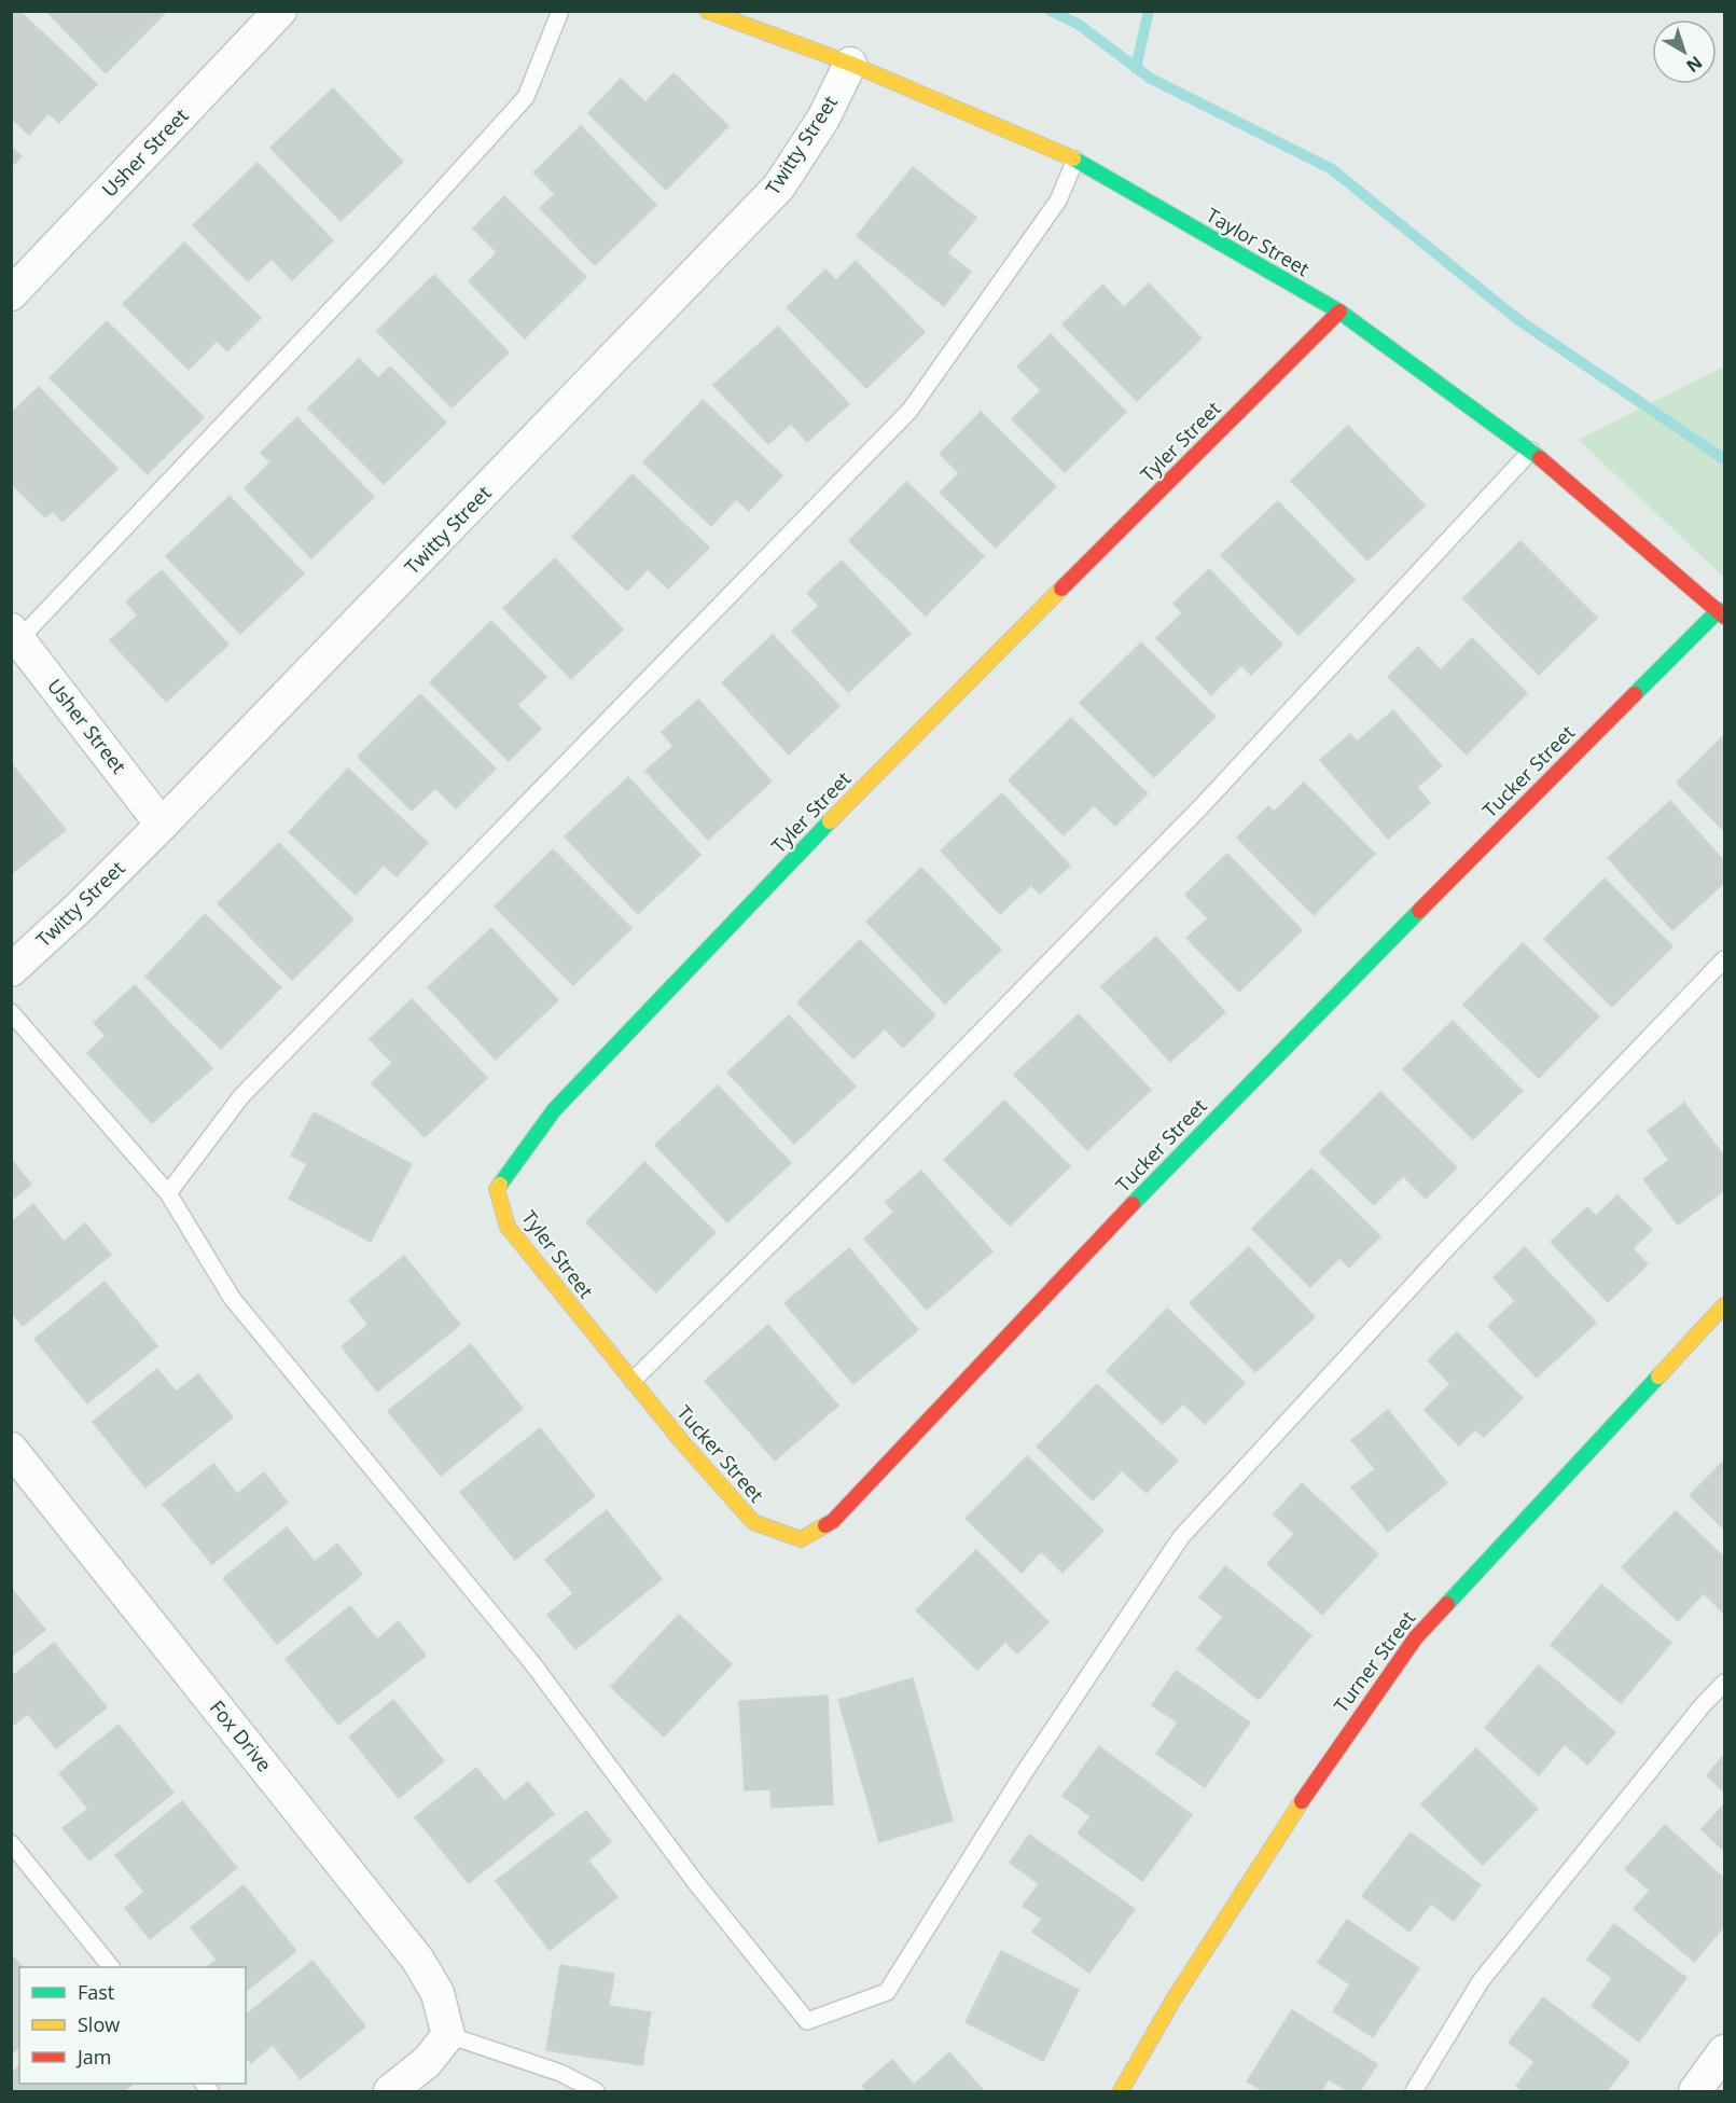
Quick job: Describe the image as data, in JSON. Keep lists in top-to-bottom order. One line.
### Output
{"streets":{"street":["Twitty Street","Usher Street","Taylor Street","Tyler Street","Tucker Street","Turner Street","Fox Drive"]},"crossings":[["Twitty Street","Usher Street"],["Twitty Street","Taylor Street"],["Taylor Street","Tyler Street"],["Taylor Street","Tucker Street"],["Tyler Street","Tucker Street"]],"legend":["Fast","Slow","Jam"],"north":"bottom right"}
